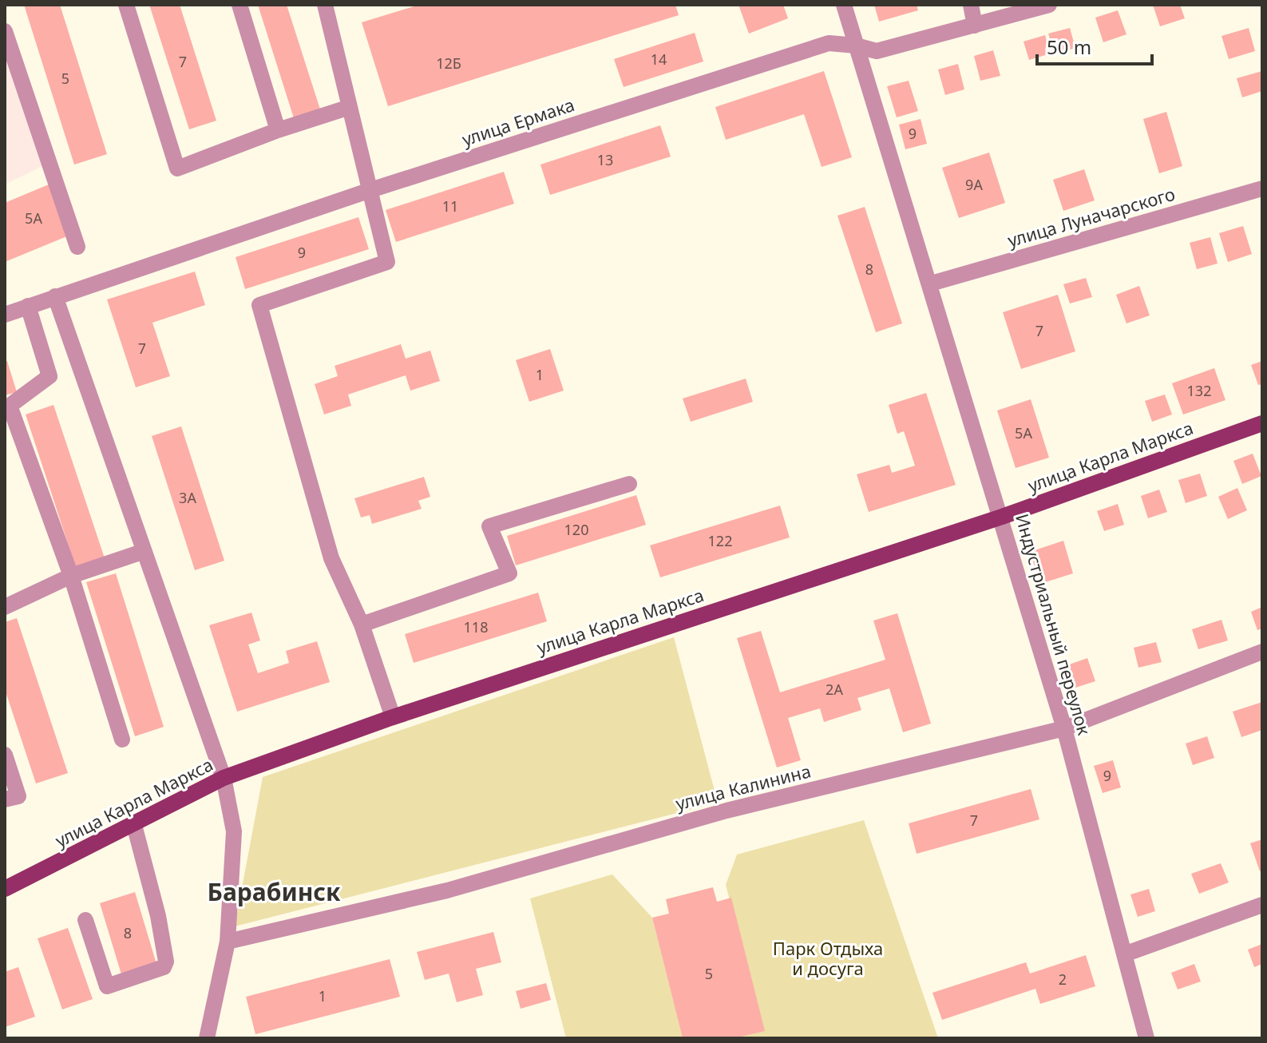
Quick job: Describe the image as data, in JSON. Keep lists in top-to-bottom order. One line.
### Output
{"streets":{"main road":["улица Карла Маркса"],"street":["улица Ермака","улица Луначарского","Индустриальный переулок","улица Калинина"]},"crossings":[["улица Ермака","Индустриальный переулок"],["улица Луначарского","Индустриальный переулок"],["улица Карла Маркса","Индустриальный переулок"],["Индустриальный переулок","улица Калинина"]],"districts":["Барабинск"],"parks":["Парк Отдыха и досуга"],"house_numbers":["14","7","12Б","5","9","13","9А","11","5А","9","8","7","7","1","132","5А","3А","120","122","118","2А","9","7","8","5","2","1"],"scale_bar":"50 m"}
